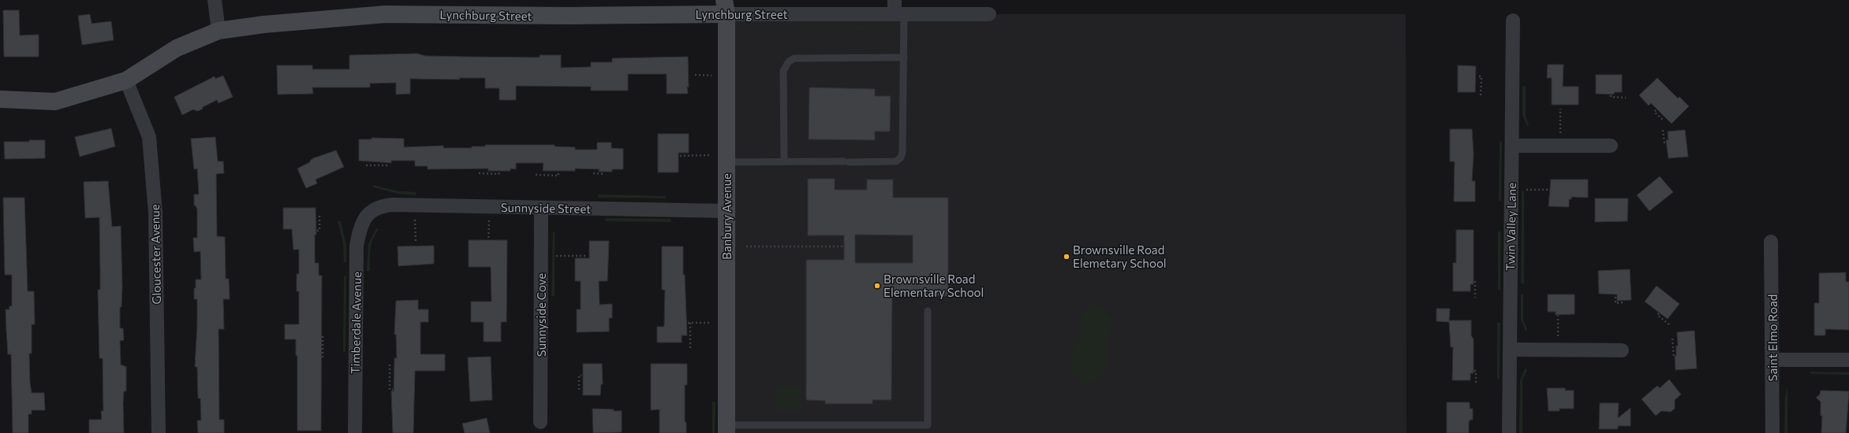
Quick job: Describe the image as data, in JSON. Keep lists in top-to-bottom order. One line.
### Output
{"streets":{"street":["Lynchburg Street","Sunnyside Street","Banbury Avenue","Twin Valley Lane","Gloucester Avenue","Sunnyside Cove","Timberdale Avenue","Saint Elmo Road"]},"crossings":[["Lynchburg Street","Banbury Avenue"],["Lynchburg Street","Gloucester Avenue"],["Sunnyside Street","Banbury Avenue"],["Sunnyside Street","Sunnyside Cove"],["Sunnyside Street","Timberdale Avenue"]],"places":["Brownsville Road Elemetary School","Brownsville Road Elementary School"]}
